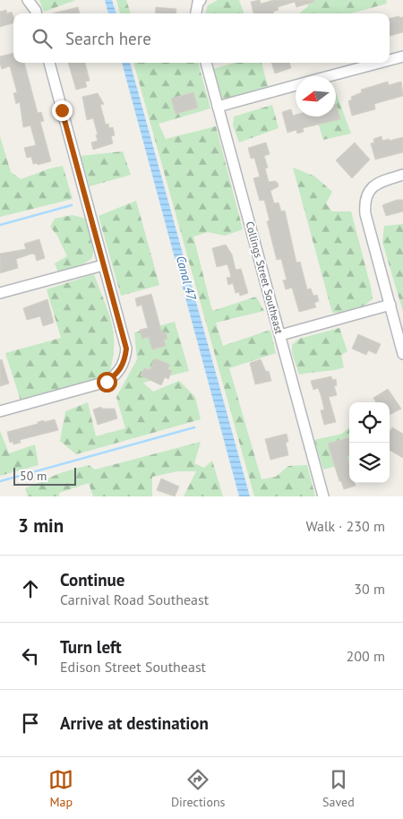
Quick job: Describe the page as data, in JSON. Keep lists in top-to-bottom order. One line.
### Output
{"streets":{"street":["Collings Street Southeast"]},"water":["Canal 47"],"scale_bar":"50 m","north":"left","page":{"search":"Search here","scale":"50 m","heading":["3 min","Walk · 230 m"],"list":[["Continue","Carnival Road Southeast","30 m"],["Turn left","Edison Street Southeast","200 m"],"Arrive at destination"],"nav":["Map","Directions","Saved"]}}
